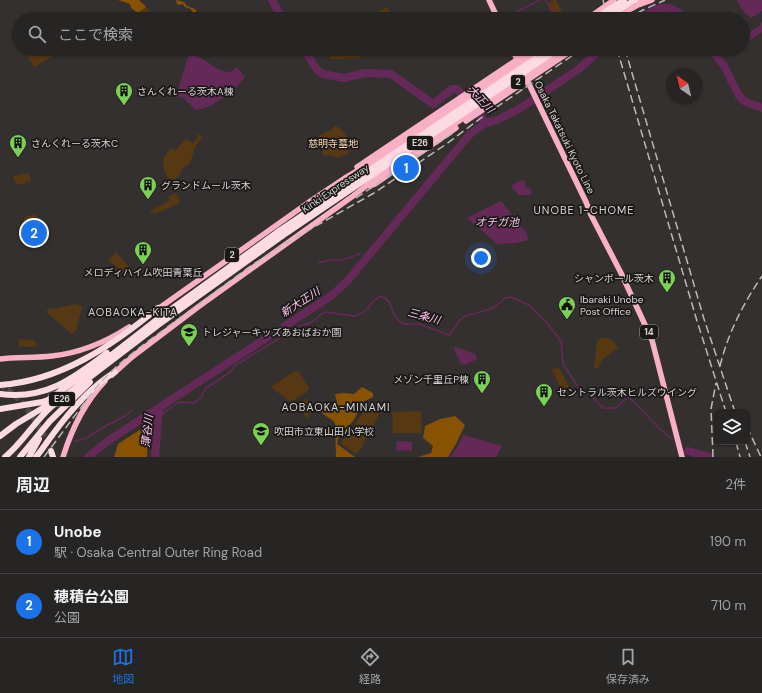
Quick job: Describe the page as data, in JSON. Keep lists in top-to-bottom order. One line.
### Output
{"streets":{"highway":["E26","Kinki Expressway"],"main road":["2","Osaka Takatsuki Kyoto Line","14"]},"crossings":[["E26","Kinki Expressway"]],"districts":["UNOBE 1-CHOME","AOBAOKA-KITA","AOBAOKA-MINAMI"],"water":["大正川","オチガ池","新大正川","三条川","薄谷川"],"parks":["慈明寺墓地"],"places":{"building":["さんくれーる茨木A棟","さんくれーる茨木C","グランドムール茨木","メロディハイム吹田青葉丘","シャンボール茨木","メゾン千里丘P棟","セントラル茨木ヒルズウイング"],"public building":["Ibaraki Unobe Post Office"],"school or university":["トレジャーキッズあおばおか園","吹田市立東山田小学校"]},"north":"top left","page":{"search":"ここで検索","pins":["1","2"],"heading":["周辺","2件"],"list":[{"mark":"1","name":"Unobe","note":"駅 · Osaka Central Outer Ring Road","value":"190 m"},{"mark":"2","name":"穂積台公園","note":"公園","value":"710 m"}],"nav":["地図","経路","保存済み"]}}
